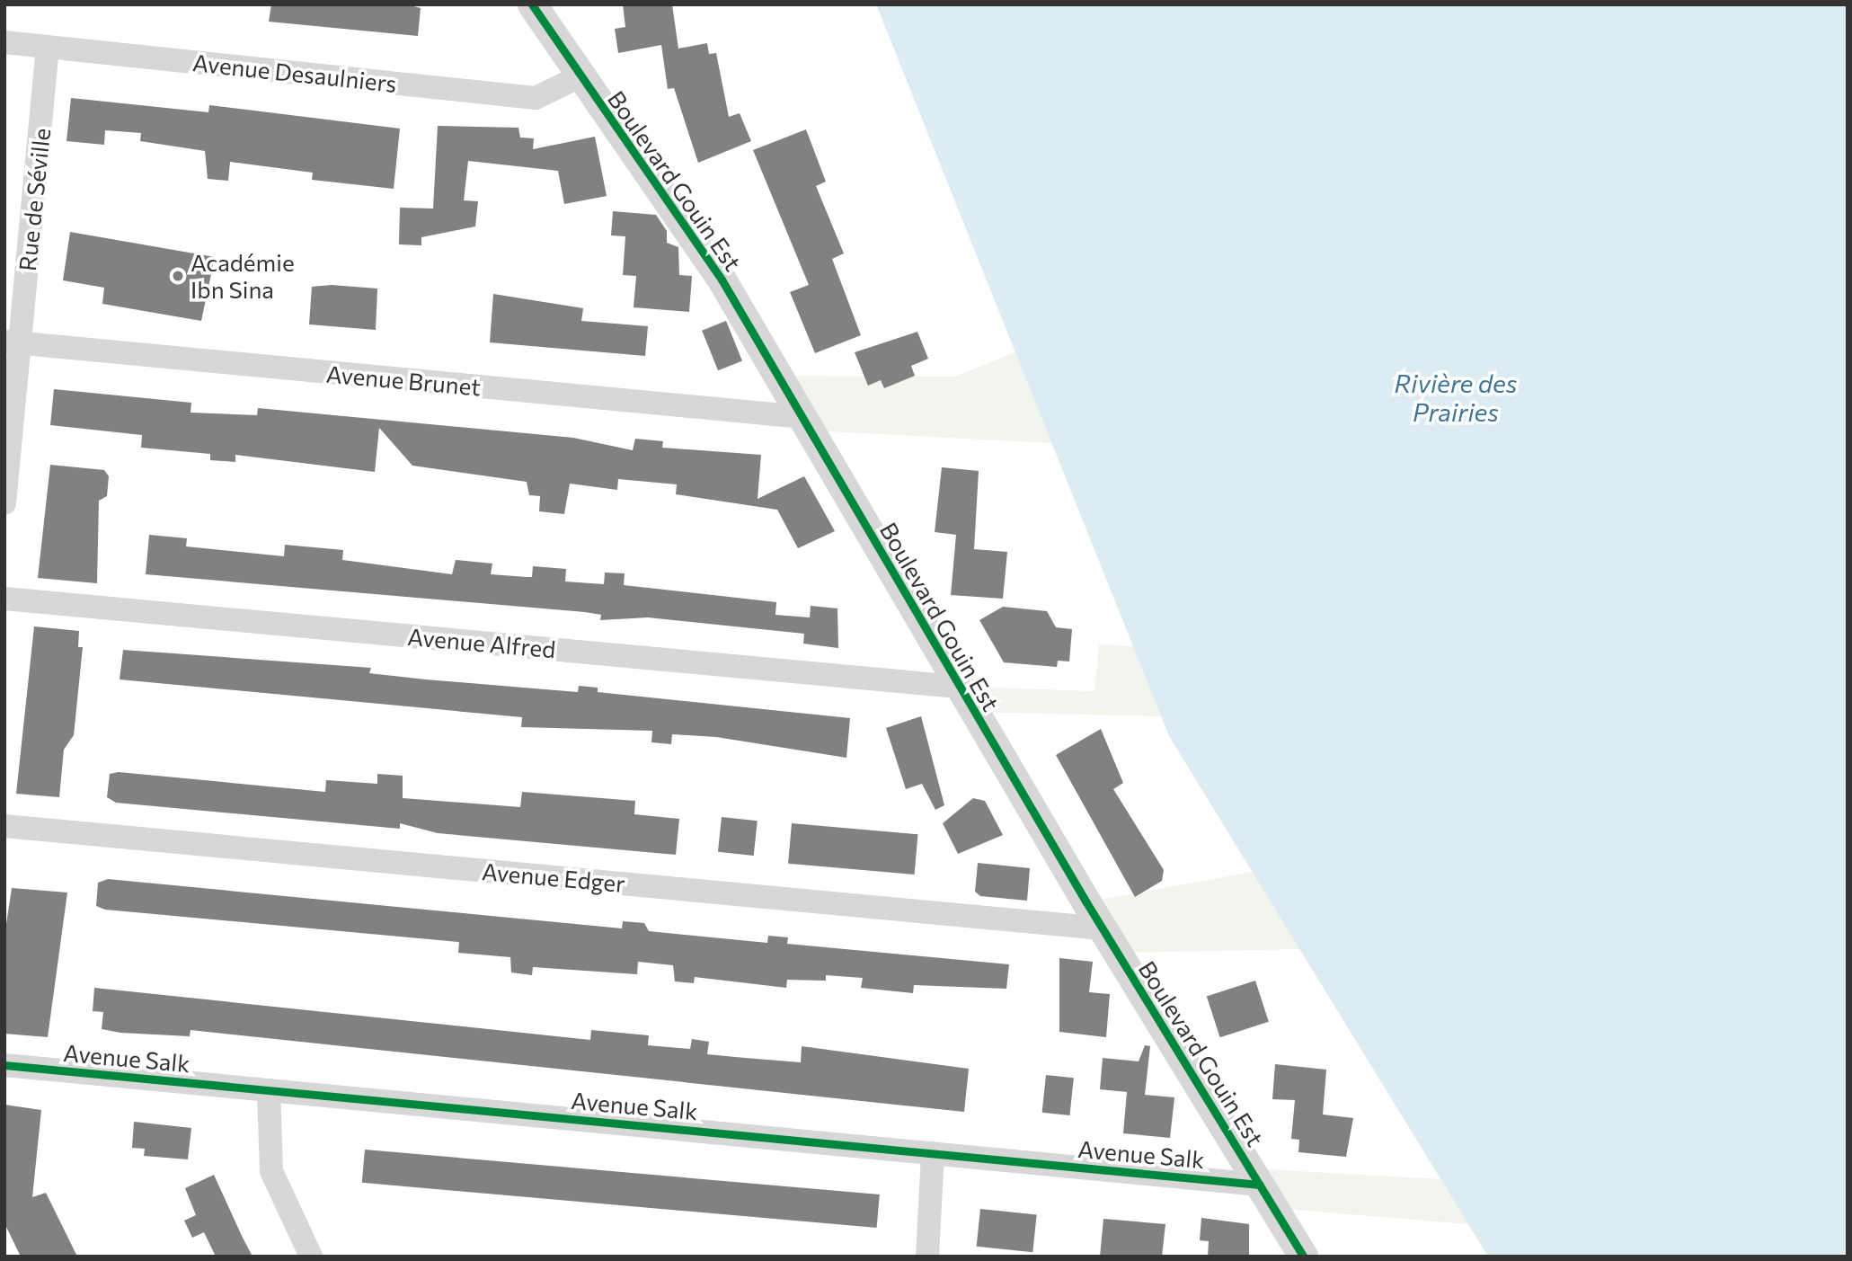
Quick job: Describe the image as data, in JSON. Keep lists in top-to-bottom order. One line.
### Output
{"streets":{"street":["Avenue Desaulniers","Boulevard Gouin Est","Rue de Séville","Avenue Brunet","Avenue Alfred","Avenue Edger","Avenue Salk"]},"crossings":[["Avenue Desaulniers","Boulevard Gouin Est"],["Avenue Desaulniers","Rue de Séville"],["Boulevard Gouin Est","Avenue Brunet"],["Boulevard Gouin Est","Avenue Alfred"],["Boulevard Gouin Est","Avenue Edger"],["Boulevard Gouin Est","Avenue Salk"],["Rue de Séville","Avenue Brunet"]],"water":["Rivière des Prairies"],"places":["Académie Ibn Sina"]}
